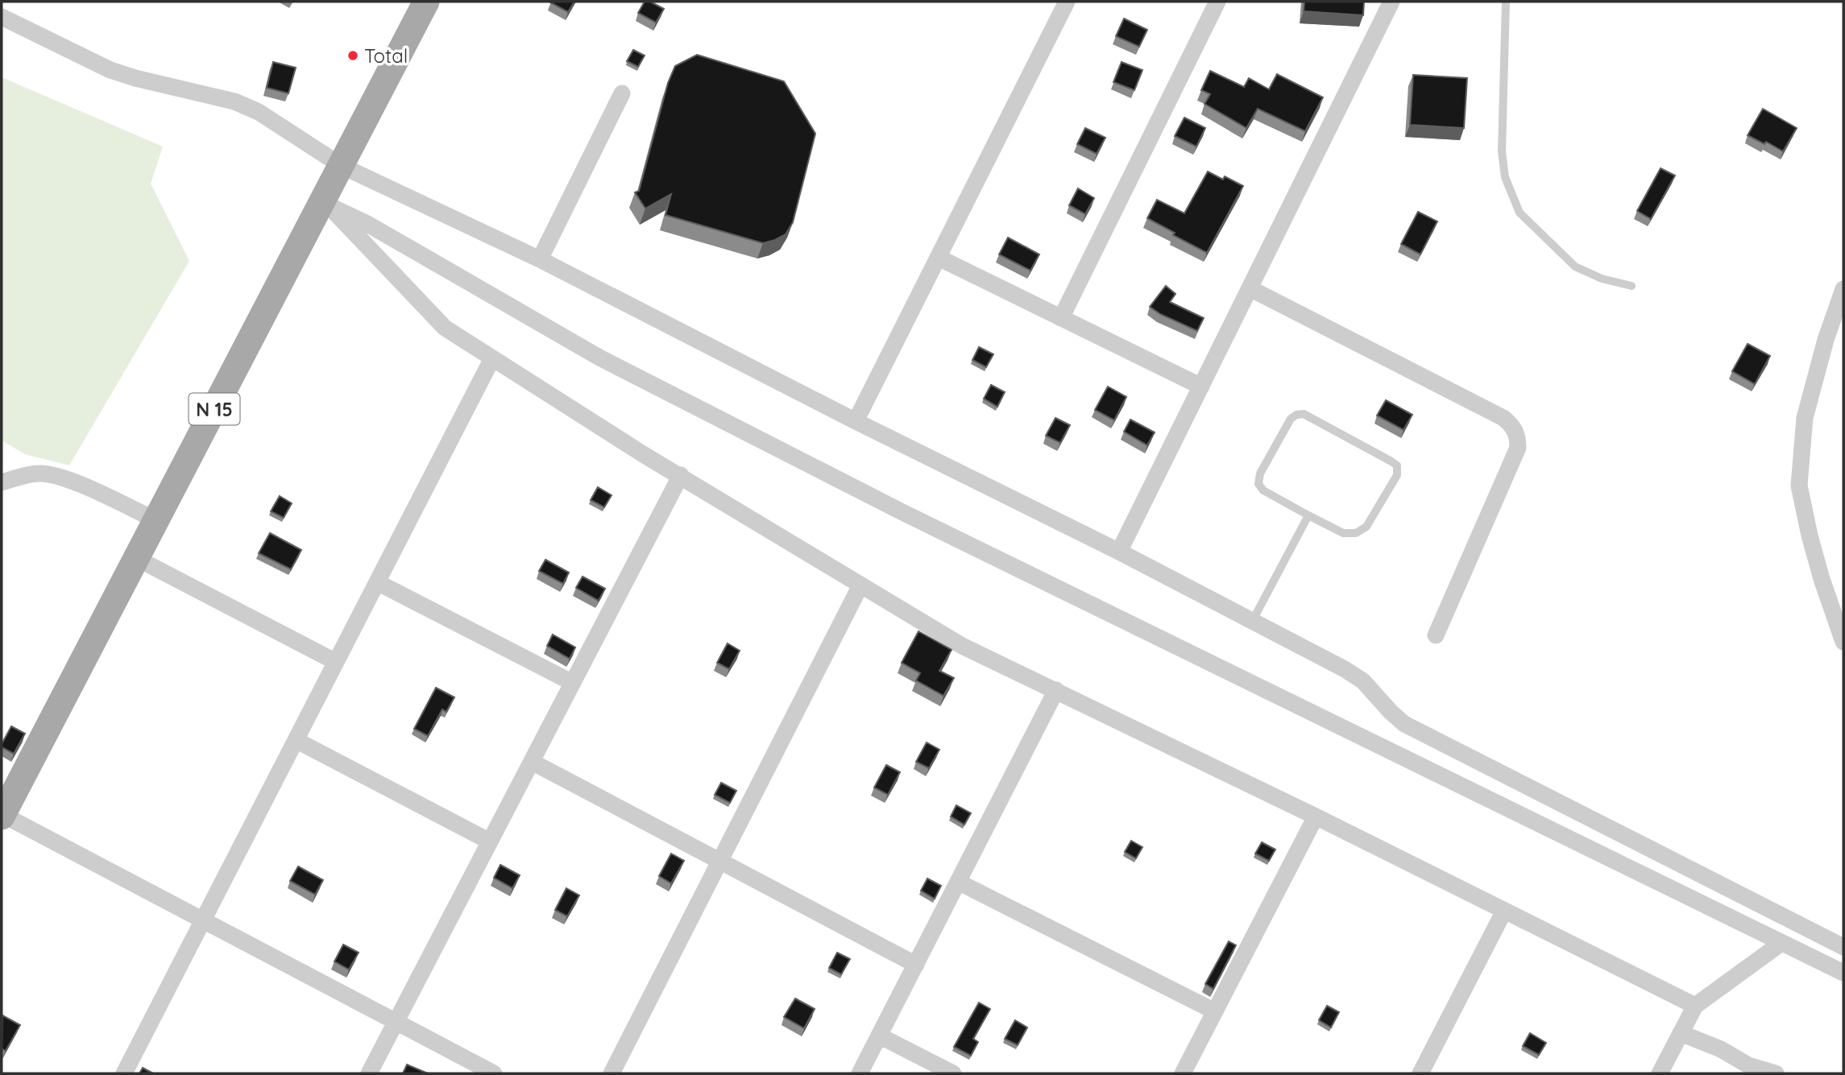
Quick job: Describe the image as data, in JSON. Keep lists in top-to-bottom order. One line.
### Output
{"streets":{"main road":["N 15"]},"places":["Total"]}
